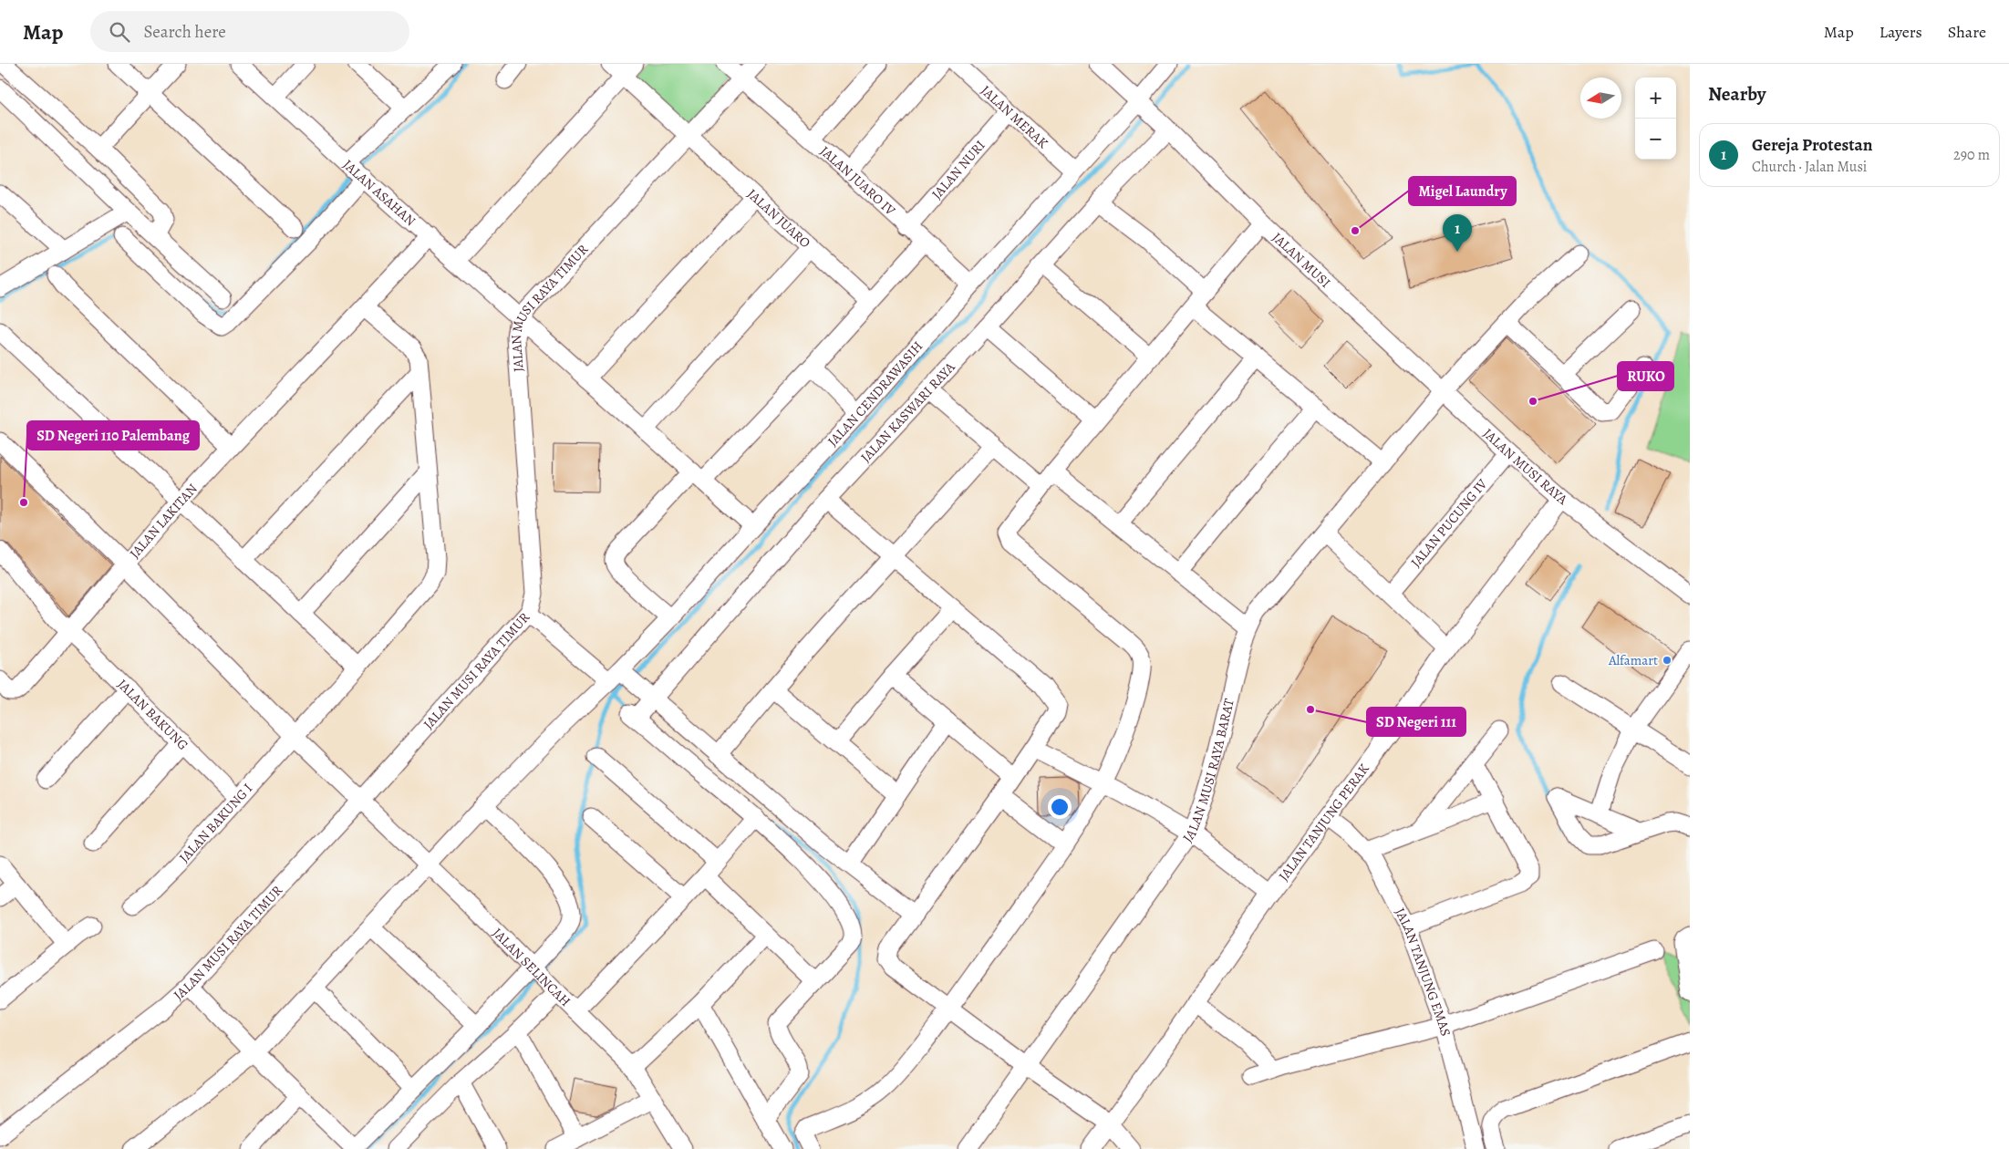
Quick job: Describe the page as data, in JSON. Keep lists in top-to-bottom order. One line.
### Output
{"streets":{"street":["JALAN MERAK","JALAN NURI","JALAN JUARO IV","JALAN ASAHAN","JALAN JUARO","JALAN MUSI","JALAN MUSI RAYA TIMUR","JALAN CENDRAWASIH","JALAN KASWARI RAYA","JALAN MUSI RAYA","JALAN LAKITAN","JALAN PUCUNG IV","JALAN BAKUNG","JALAN MUSI RAYA BARAT","JALAN TANJUNG PERAK","JALAN BAKUNG I","JALAN SELINCAH","JALAN TANJUNG EMAS"]},"crossings":[["JALAN MERAK","JALAN NURI"],["JALAN MERAK","JALAN CENDRAWASIH"],["JALAN NURI","JALAN JUARO IV"],["JALAN JUARO IV","JALAN MUSI RAYA TIMUR"],["JALAN JUARO IV","JALAN CENDRAWASIH"],["JALAN ASAHAN","JALAN MUSI RAYA TIMUR"],["JALAN ASAHAN","JALAN CENDRAWASIH"],["JALAN ASAHAN","JALAN LAKITAN"],["JALAN JUARO","JALAN MUSI RAYA TIMUR"],["JALAN MUSI","JALAN KASWARI RAYA"],["JALAN MUSI","JALAN MUSI RAYA"],["JALAN MUSI","JALAN MUSI RAYA BARAT"],["JALAN MUSI RAYA TIMUR","JALAN LAKITAN"],["JALAN MUSI RAYA TIMUR","JALAN SELINCAH"],["JALAN CENDRAWASIH","JALAN SELINCAH"],["JALAN MUSI RAYA","JALAN PUCUNG IV"],["JALAN MUSI RAYA","JALAN MUSI RAYA BARAT"],["JALAN MUSI RAYA","JALAN TANJUNG PERAK"],["JALAN LAKITAN","JALAN BAKUNG I"],["JALAN LAKITAN","JALAN SELINCAH"],["JALAN BAKUNG","JALAN BAKUNG I"],["JALAN TANJUNG PERAK","JALAN TANJUNG EMAS"]],"places":["Migel Laundry","RUKO","SD Negeri 110 Palembang","Alfamart","SD Negeri 111"],"north":"left","page":{"header":"Map","search":"Search here","nav":["Map","Layers","Share"],"heading":"Nearby","map_buttons":["+","−"],"list":[{"mark":"1","name":"Gereja Protestan","note":"Church · Jalan Musi","value":"290 m"}],"pins":"1"}}
